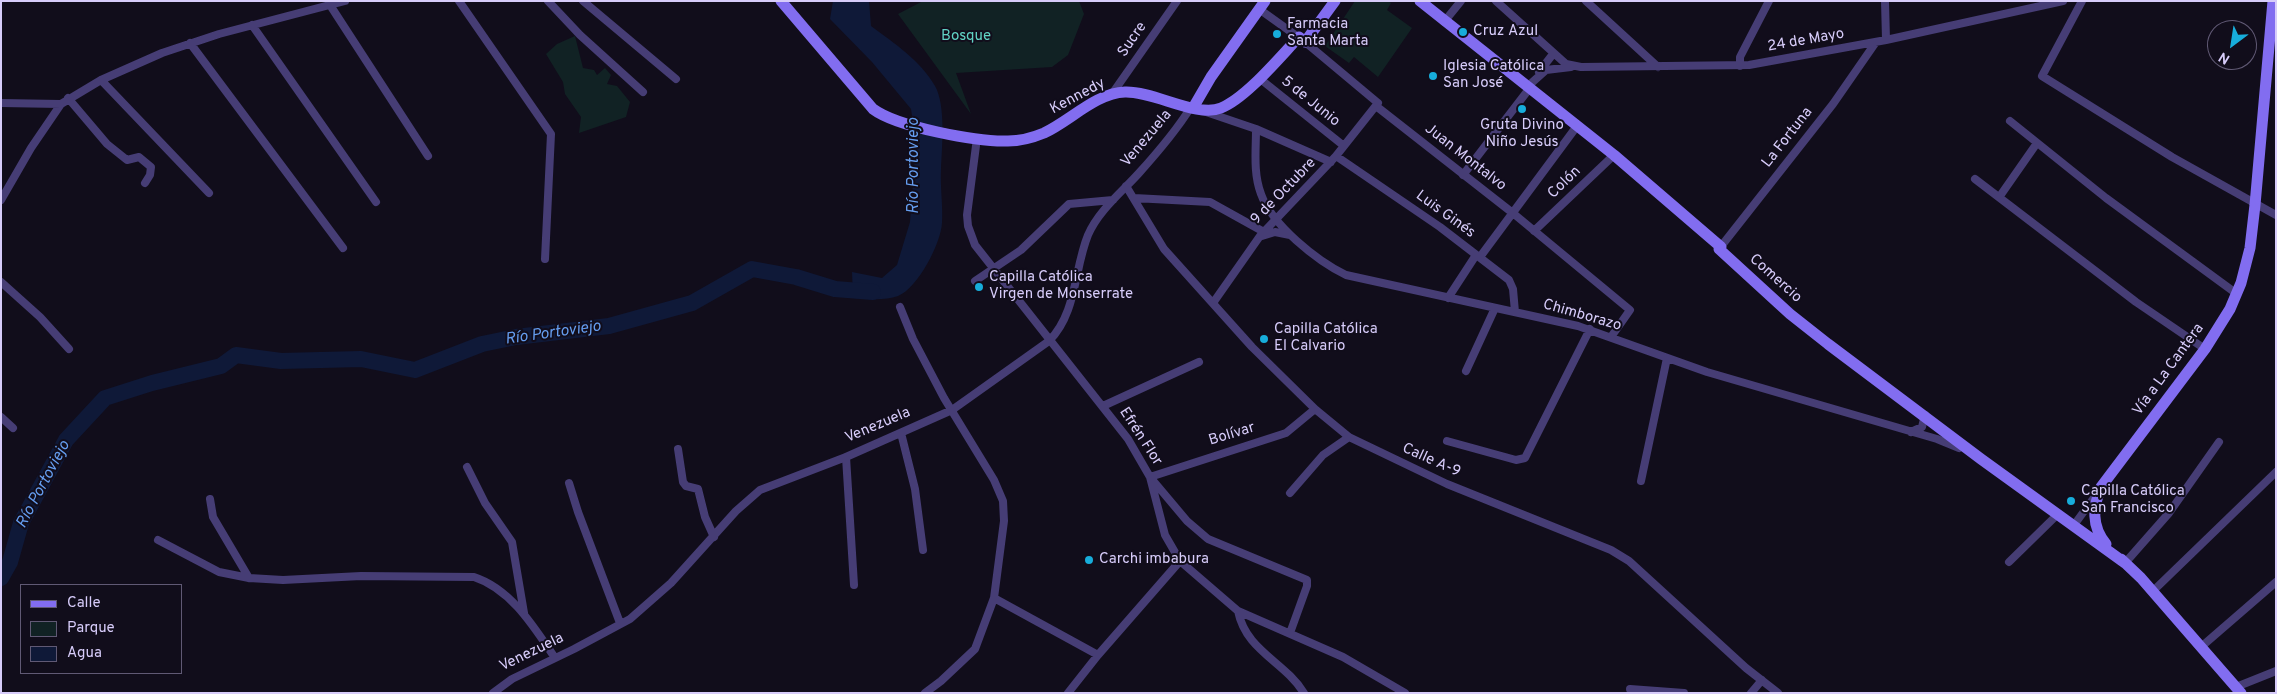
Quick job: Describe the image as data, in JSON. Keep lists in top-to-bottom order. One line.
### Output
{"streets":{"street":["Sucre","24 de Mayo","Kennedy","5 de Junio","La Fortuna","Venezuela","Juan Montalvo","Colón","9 de Octubre","Luis Ginés","Comercio","Chimborazo","Vía a La Cantera","Bolívar","Efrén Flor","Calle A-9"]},"crossings":[["Sucre","Kennedy"],["24 de Mayo","La Fortuna"],["Kennedy","Venezuela"],["Kennedy","Luis Ginés"],["Kennedy","Efrén Flor"],["5 de Junio","9 de Octubre"],["La Fortuna","Comercio"],["Venezuela","Juan Montalvo"],["Venezuela","Luis Ginés"],["Venezuela","Efrén Flor"],["Venezuela","Calle A-9"],["Juan Montalvo","Colón"],["Juan Montalvo","9 de Octubre"],["Juan Montalvo","Chimborazo"],["Colón","Comercio"],["9 de Octubre","Luis Ginés"],["9 de Octubre","Chimborazo"],["9 de Octubre","Calle A-9"],["Luis Ginés","Chimborazo"],["Comercio","Chimborazo"],["Comercio","Vía a La Cantera"],["Bolívar","Efrén Flor"],["Bolívar","Calle A-9"]],"water":["Río Portoviejo"],"parks":["Bosque"],"places":["Cruz Azul","Farmacia Santa Marta","Iglesia Católica San José","Gruta Divino Niño Jesús","Capilla Católica Virgen de Monserrate","Capilla Católica El Calvario","Capilla Católica San Francisco","Carchi imbabura"],"legend":["Calle","Parque","Agua"],"north":"bottom left"}
